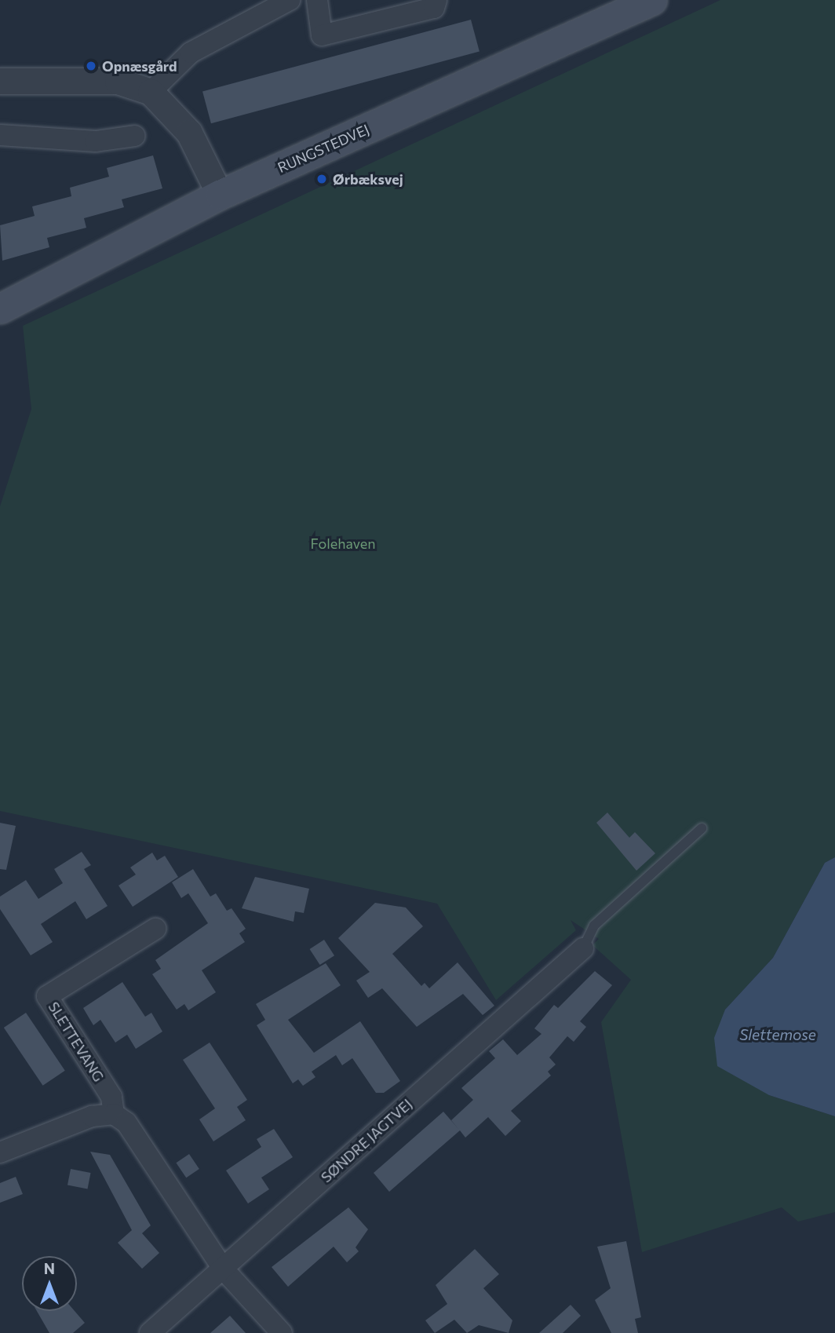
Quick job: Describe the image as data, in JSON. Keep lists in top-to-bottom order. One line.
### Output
{"streets":{"main road":["RUNGSTEDVEJ"],"street":["SLETTEVANG","SØNDRE JAGTVEJ"]},"crossings":[["SLETTEVANG","SØNDRE JAGTVEJ"]],"water":["Slettemose"],"parks":["Folehaven"],"places":["Opnæsgård","Ørbæksvej"],"north":"top"}
